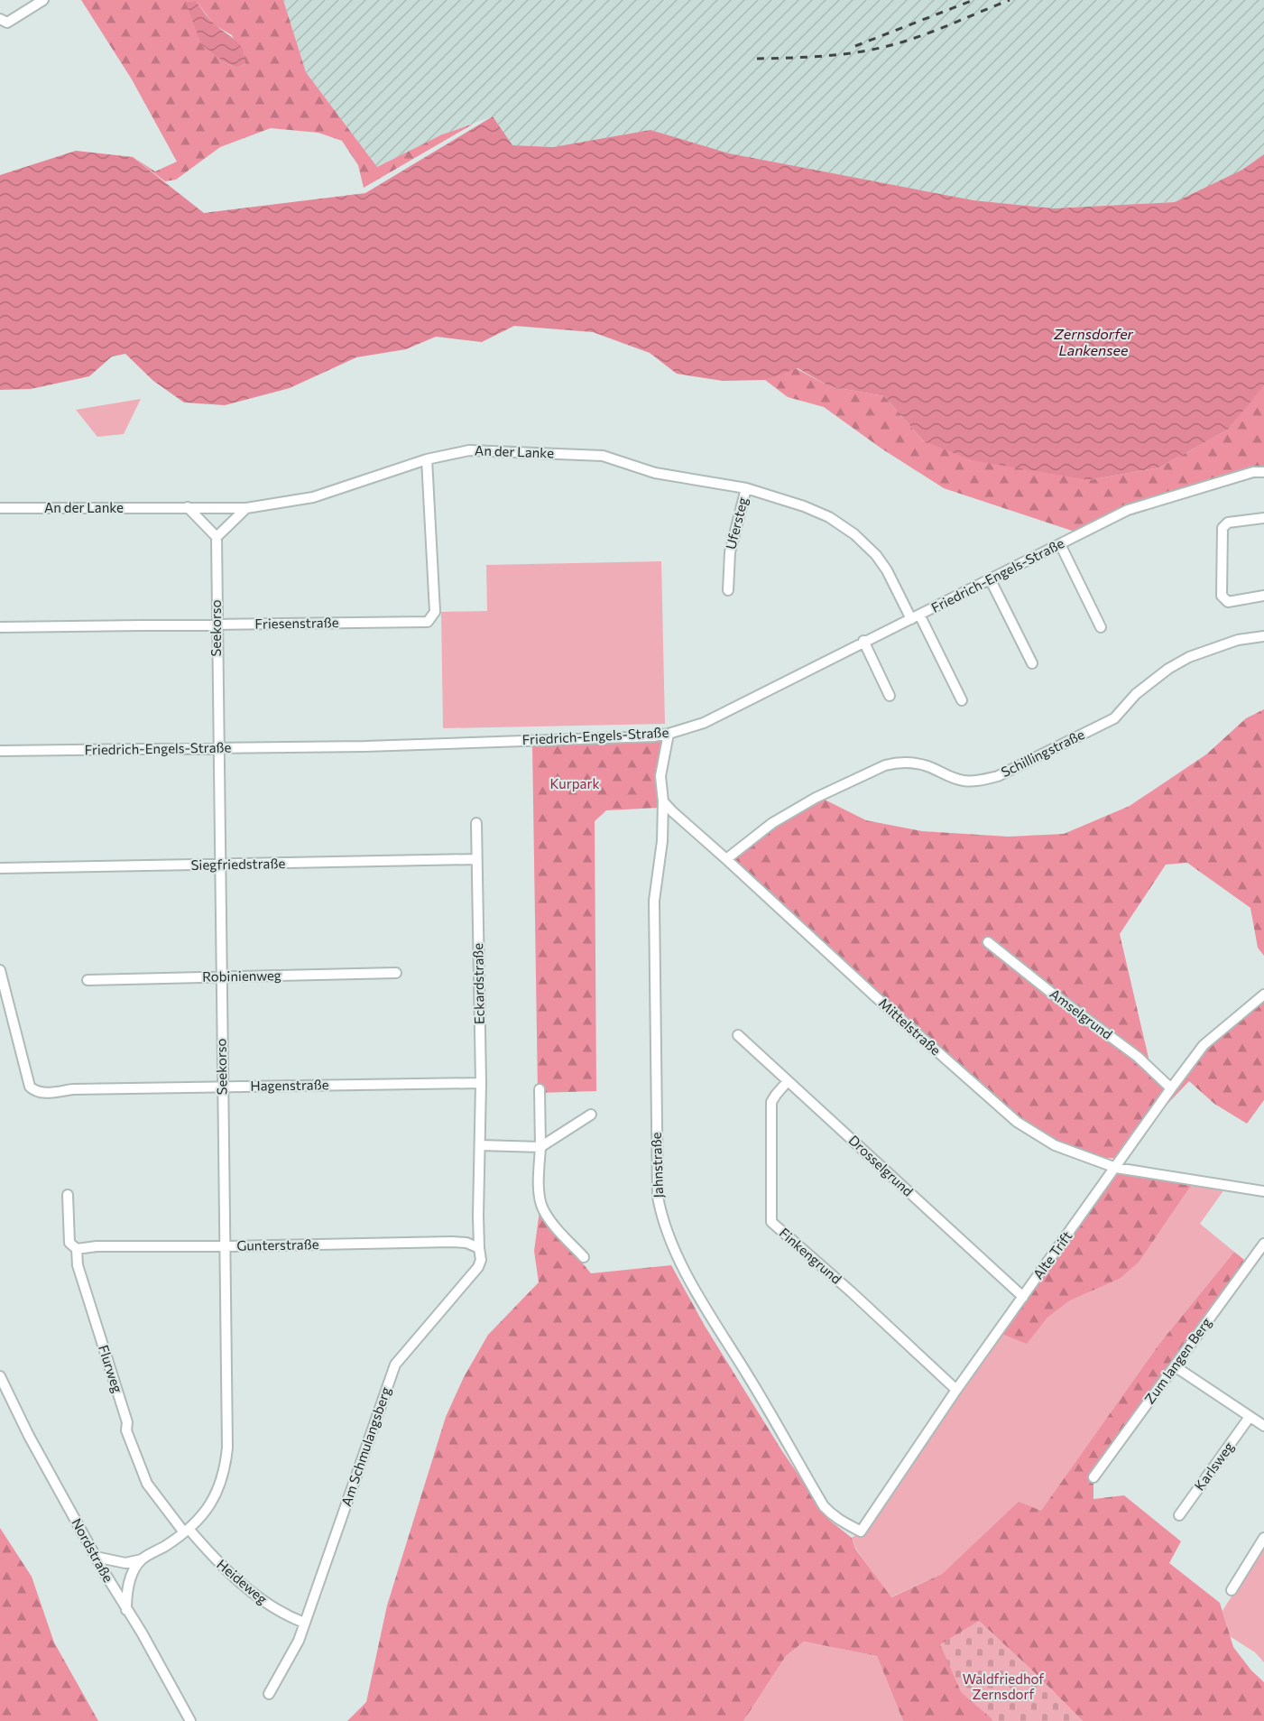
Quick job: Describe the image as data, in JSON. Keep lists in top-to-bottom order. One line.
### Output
{"streets":{"street":["An der Lanke","Ufersteg","Friedrich-Engels-Straße","Friesenstraße","Seekorso","Schillingstraße","Siegfriedstraße","Robinienweg","Eckardstraße","Amselgrund","Mittelstraße","Hagenstraße","Jahnstraße","Drosselgrund","Gunterstraße","Alte Trift","Finkengrund","Zum langen Berg","Flurweg","Am Schmulangsberg","Karlsweg","Nordstraße","Heideweg"]},"crossings":[["An der Lanke","Ufersteg"],["An der Lanke","Friedrich-Engels-Straße"],["An der Lanke","Friesenstraße"],["Friedrich-Engels-Straße","Seekorso"],["Friesenstraße","Seekorso"],["Seekorso","Siegfriedstraße"],["Seekorso","Robinienweg"],["Seekorso","Hagenstraße"],["Seekorso","Gunterstraße"],["Seekorso","Flurweg"],["Seekorso","Nordstraße"],["Seekorso","Heideweg"],["Schillingstraße","Mittelstraße"],["Siegfriedstraße","Eckardstraße"],["Eckardstraße","Hagenstraße"],["Eckardstraße","Am Schmulangsberg"],["Amselgrund","Alte Trift"],["Mittelstraße","Jahnstraße"],["Mittelstraße","Alte Trift"],["Jahnstraße","Alte Trift"],["Drosselgrund","Alte Trift"],["Drosselgrund","Finkengrund"],["Gunterstraße","Flurweg"],["Gunterstraße","Am Schmulangsberg"],["Alte Trift","Finkengrund"],["Flurweg","Heideweg"],["Am Schmulangsberg","Heideweg"]],"water":["Zernsdorfer Lankensee"],"parks":["Kurpark","Waldfriedhof Zernsdorf"]}
